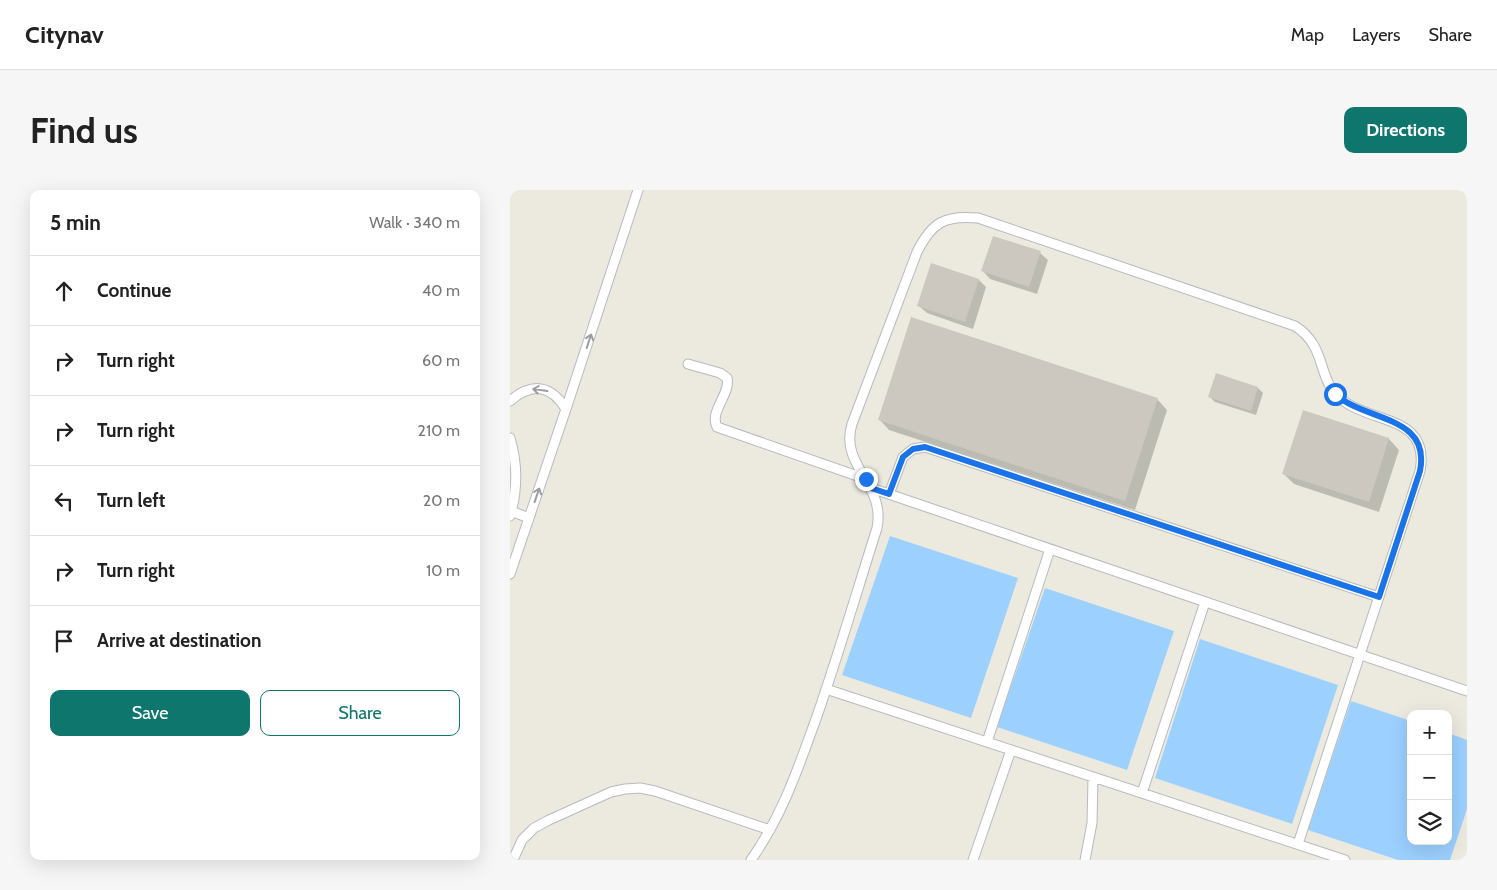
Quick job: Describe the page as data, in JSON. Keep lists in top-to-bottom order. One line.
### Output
{"page":{"header":"Citynav","nav":["Map","Layers","Share"],"buttons":["Directions",["Save","Share"]],"title":"Find us","heading":["5 min","Walk · 340 m"],"list":[["Continue","40 m"],["Turn right","60 m"],["Turn right","210 m"],["Turn left","20 m"],["Turn right","10 m"],"Arrive at destination"],"map_buttons":["+","−"]}}
